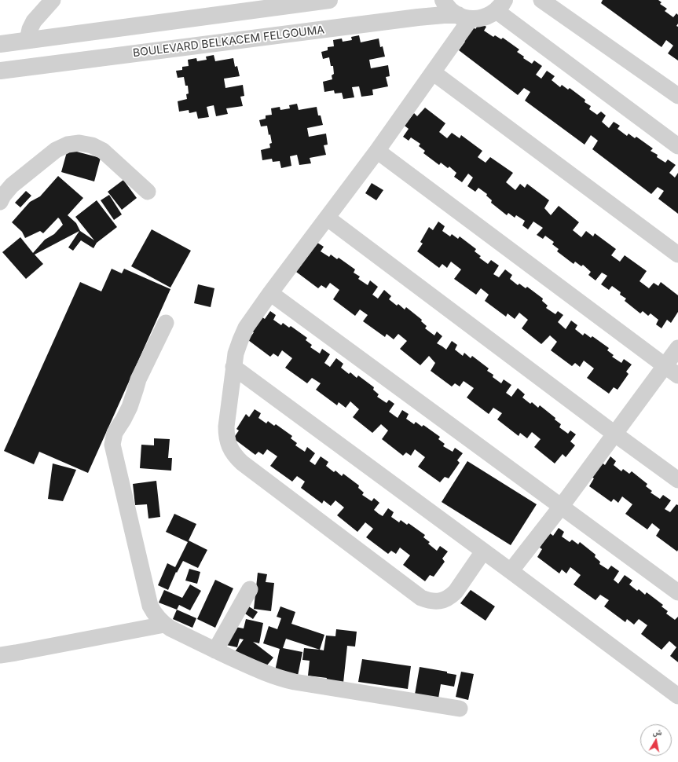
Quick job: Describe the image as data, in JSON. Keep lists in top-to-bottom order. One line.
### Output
{"streets":{"street":["BOULEVARD BELKACEM FELGOUMA"]},"north":"top"}
